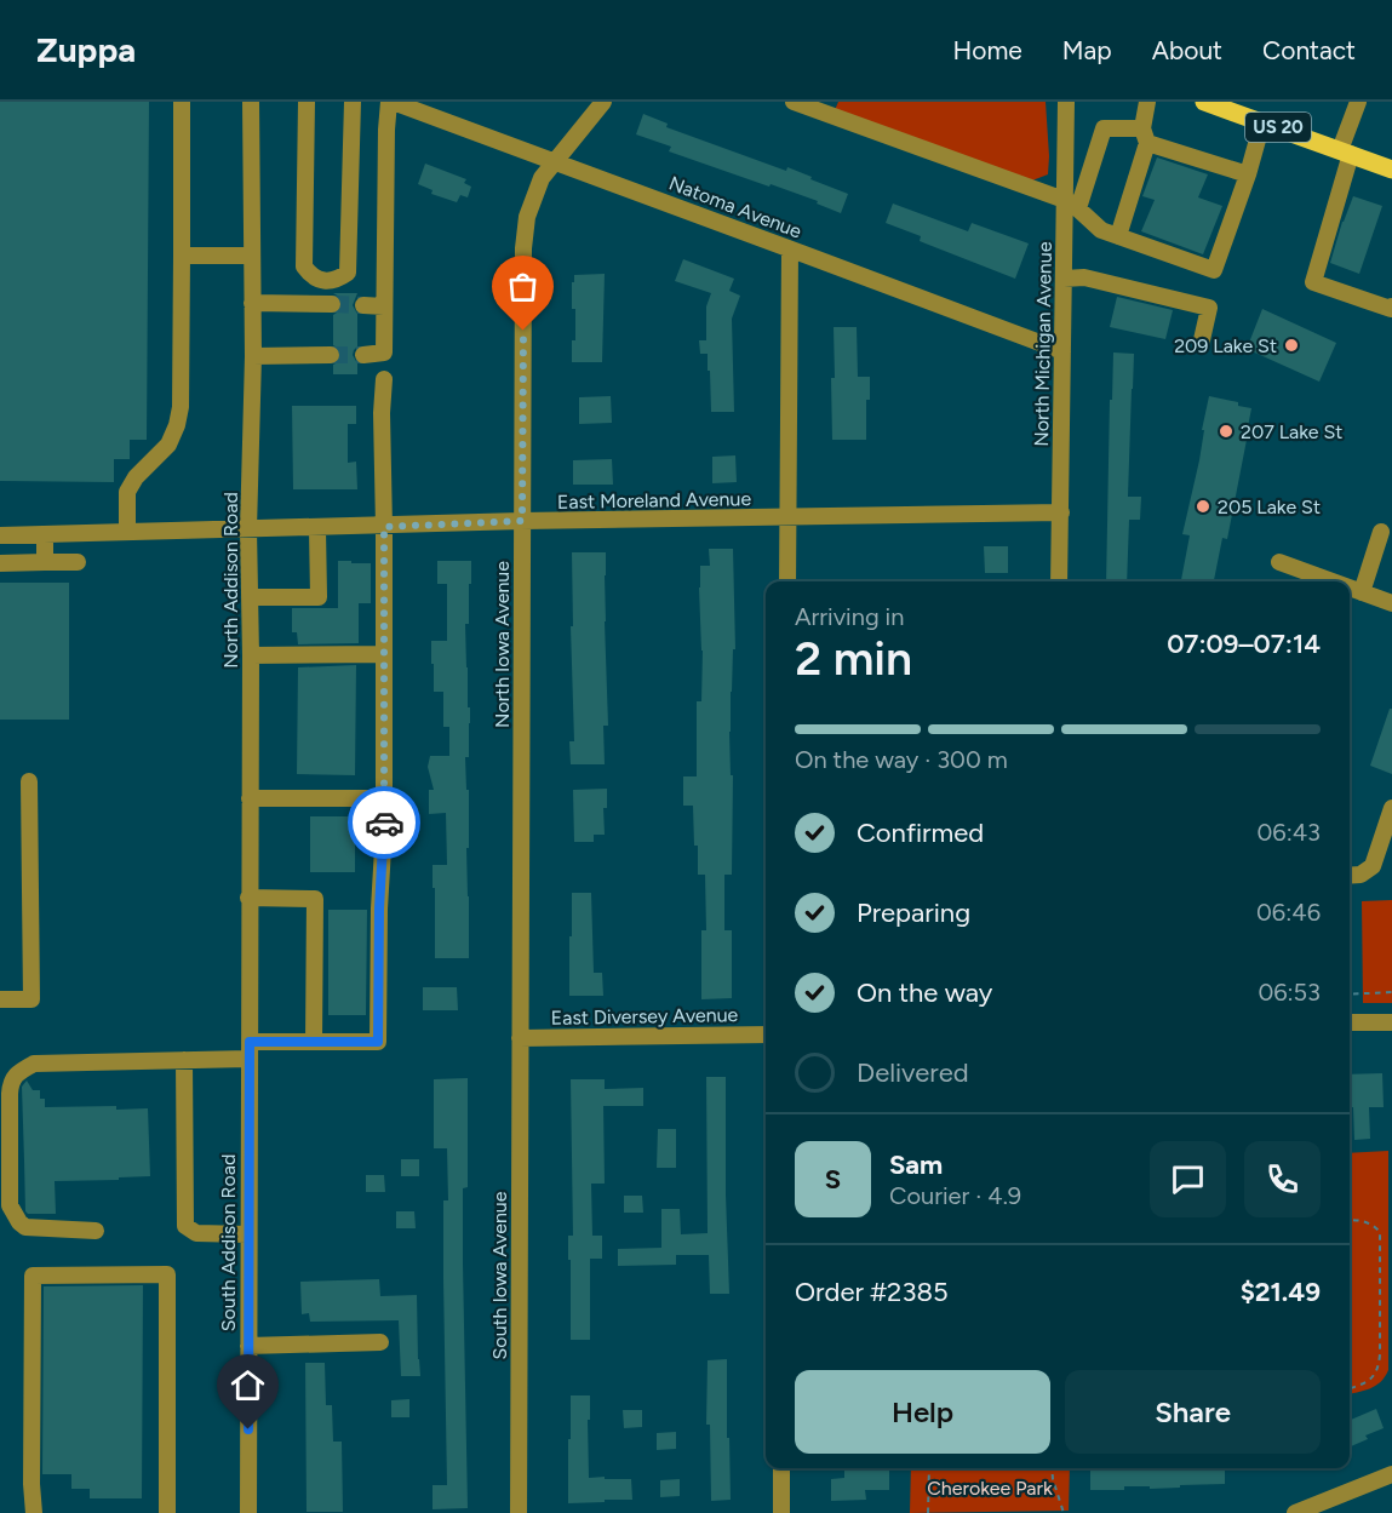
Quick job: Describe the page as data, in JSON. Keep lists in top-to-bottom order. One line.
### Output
{"streets":{"main road":["US 20"],"street":["Natoma Avenue","North Michigan Avenue","East Moreland Avenue","North Addison Road","North Iowa Avenue","East Diversey Avenue","South Addison Road","South Iowa Avenue"]},"crossings":[["Natoma Avenue","North Michigan Avenue"],["Natoma Avenue","North Iowa Avenue"],["North Michigan Avenue","East Moreland Avenue"],["East Moreland Avenue","North Addison Road"],["East Moreland Avenue","North Iowa Avenue"],["North Addison Road","South Addison Road"],["North Iowa Avenue","East Diversey Avenue"],["North Iowa Avenue","South Iowa Avenue"],["East Diversey Avenue","South Iowa Avenue"]],"parks":["Cherokee Park"],"places":["209 Lake St","207 Lake St","205 Lake St"],"page":{"header":"Zuppa","nav":["Home","Map","About","Contact"],"heading":["2 min","Arriving in","07:09–07:14"],"panel":["Sam","Courier · 4.9","Order #2385","$21.49"],"bar":"On the way · 300 m","list":[["Confirmed","06:43"],["Preparing","06:46"],["On the way","06:53"],"Delivered"],"round":"S","buttons":["Help","Share"]}}
